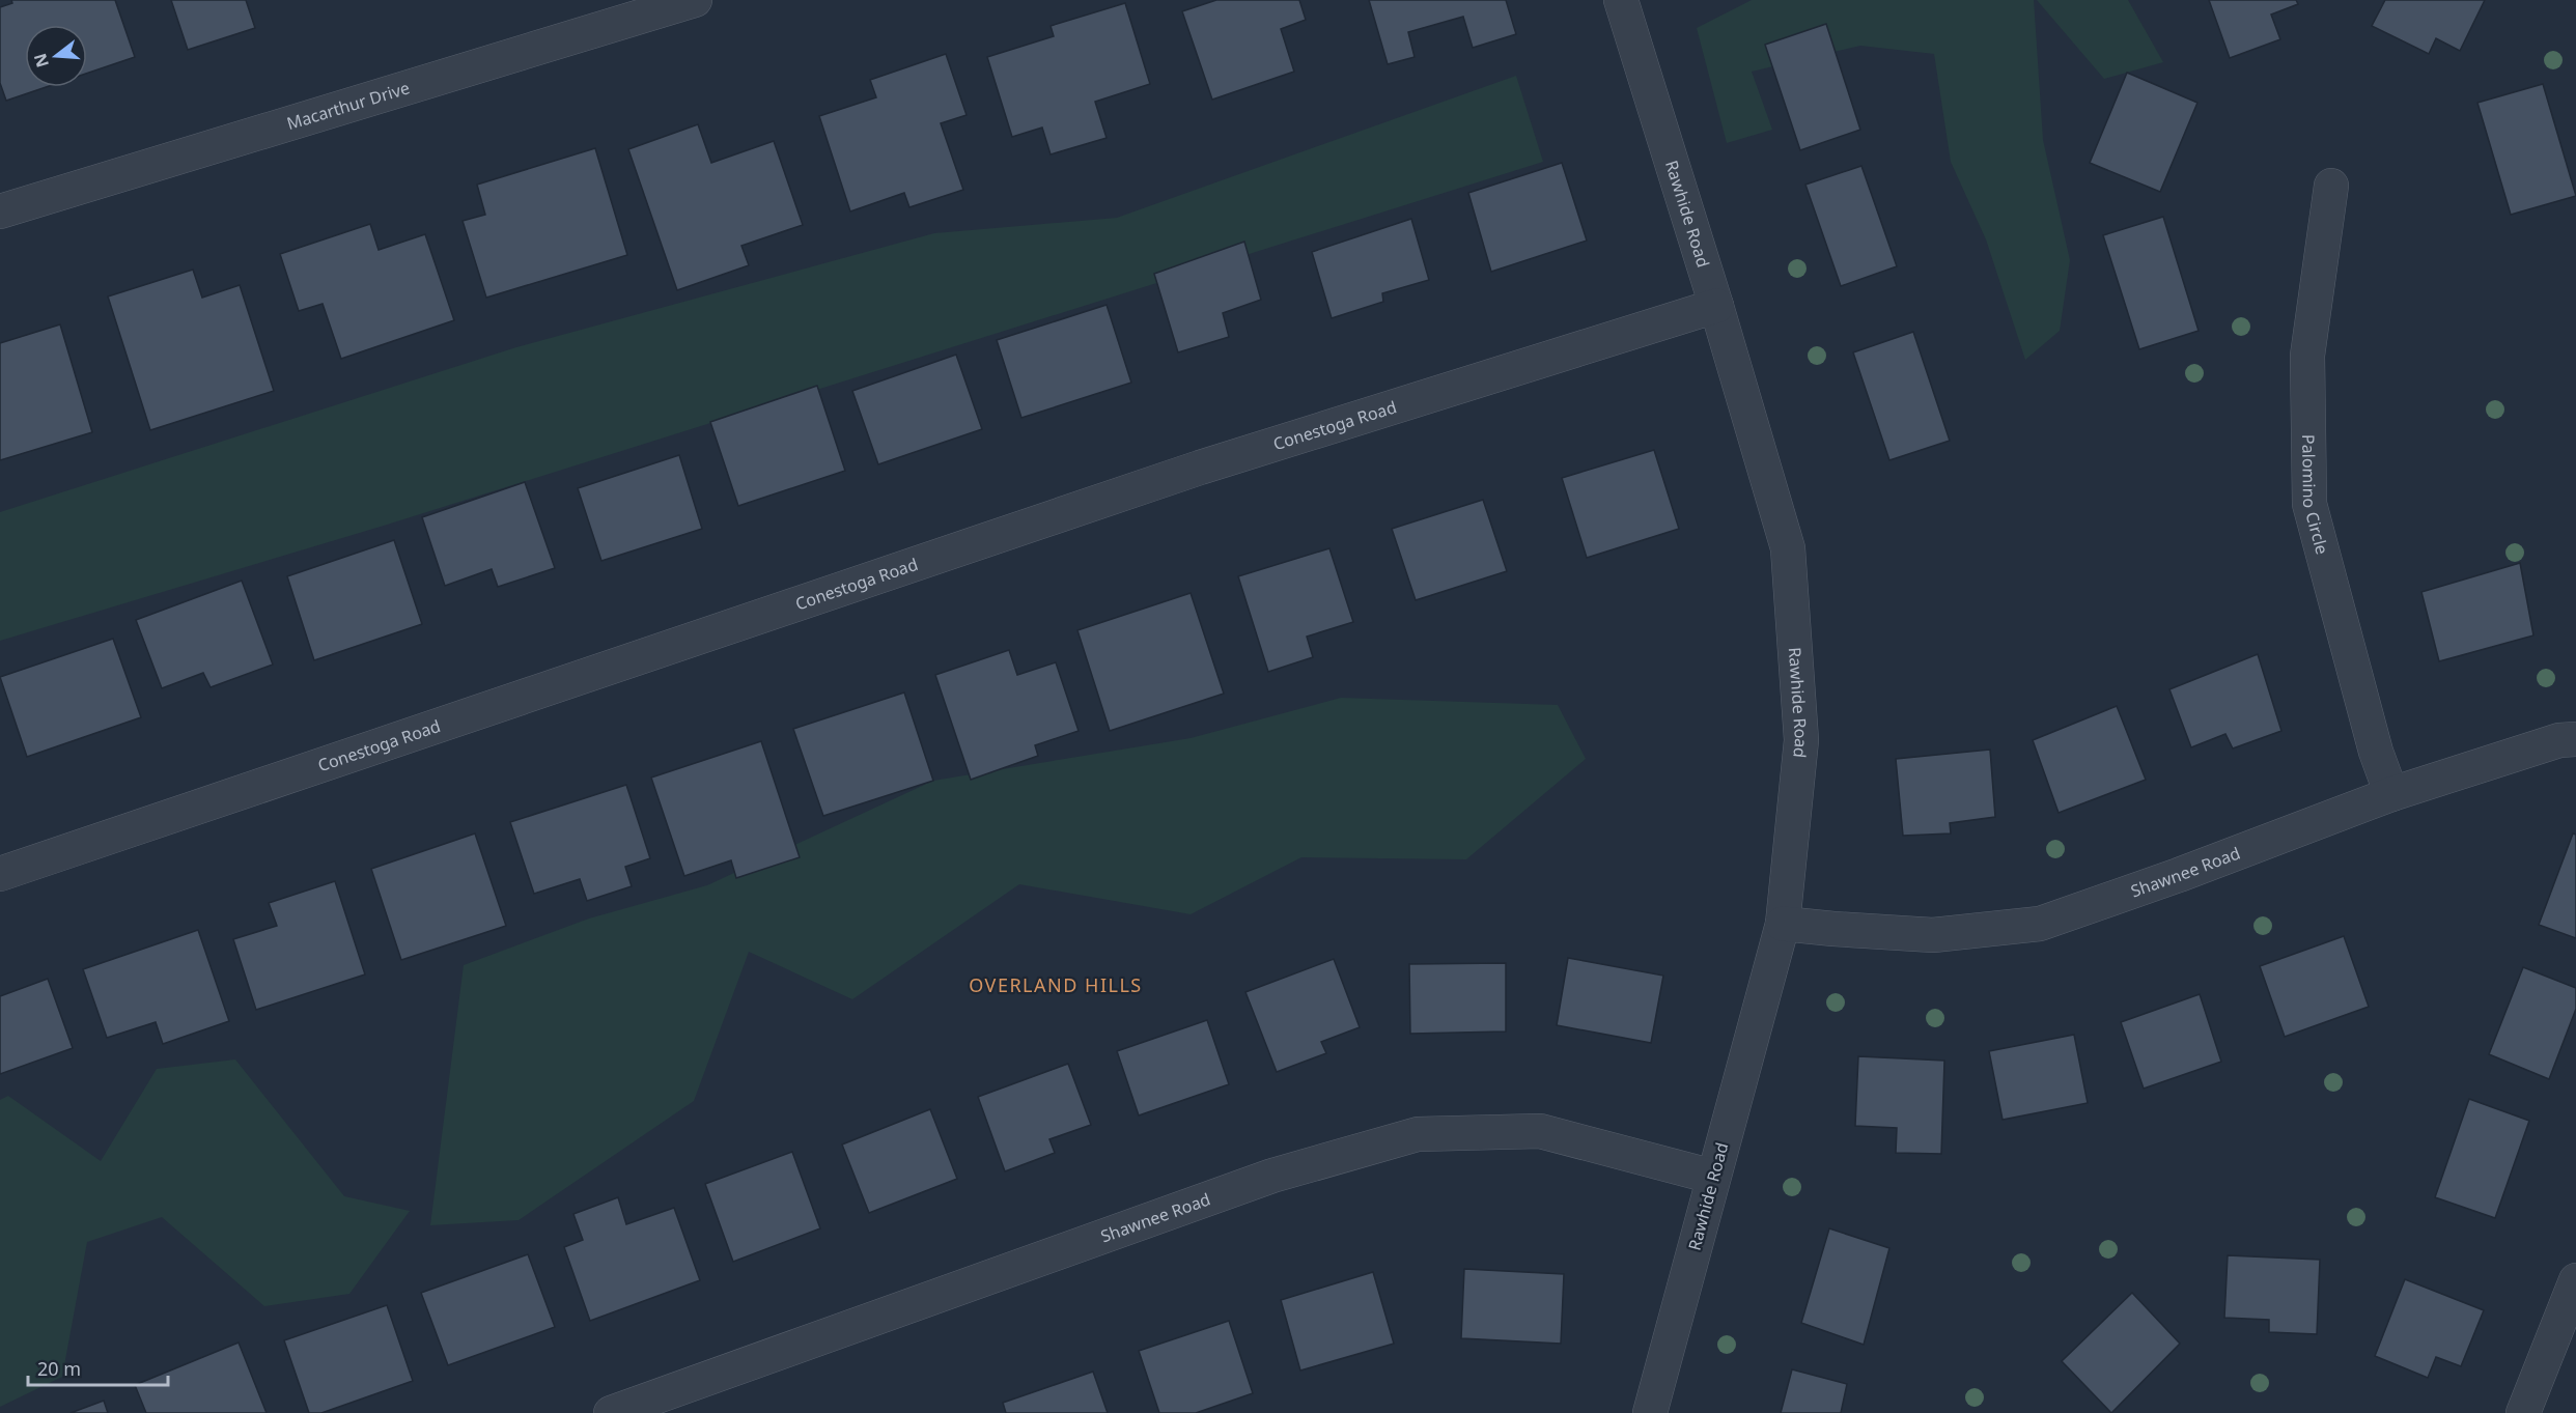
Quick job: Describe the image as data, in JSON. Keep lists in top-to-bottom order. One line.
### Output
{"streets":{"street":["Macarthur Drive","Rawhide Road","Conestoga Road","Palomino Circle","Shawnee Road"]},"crossings":[["Rawhide Road","Conestoga Road"],["Rawhide Road","Shawnee Road"],["Palomino Circle","Shawnee Road"]],"districts":["OVERLAND HILLS"],"scale_bar":"20 m","north":"left"}
